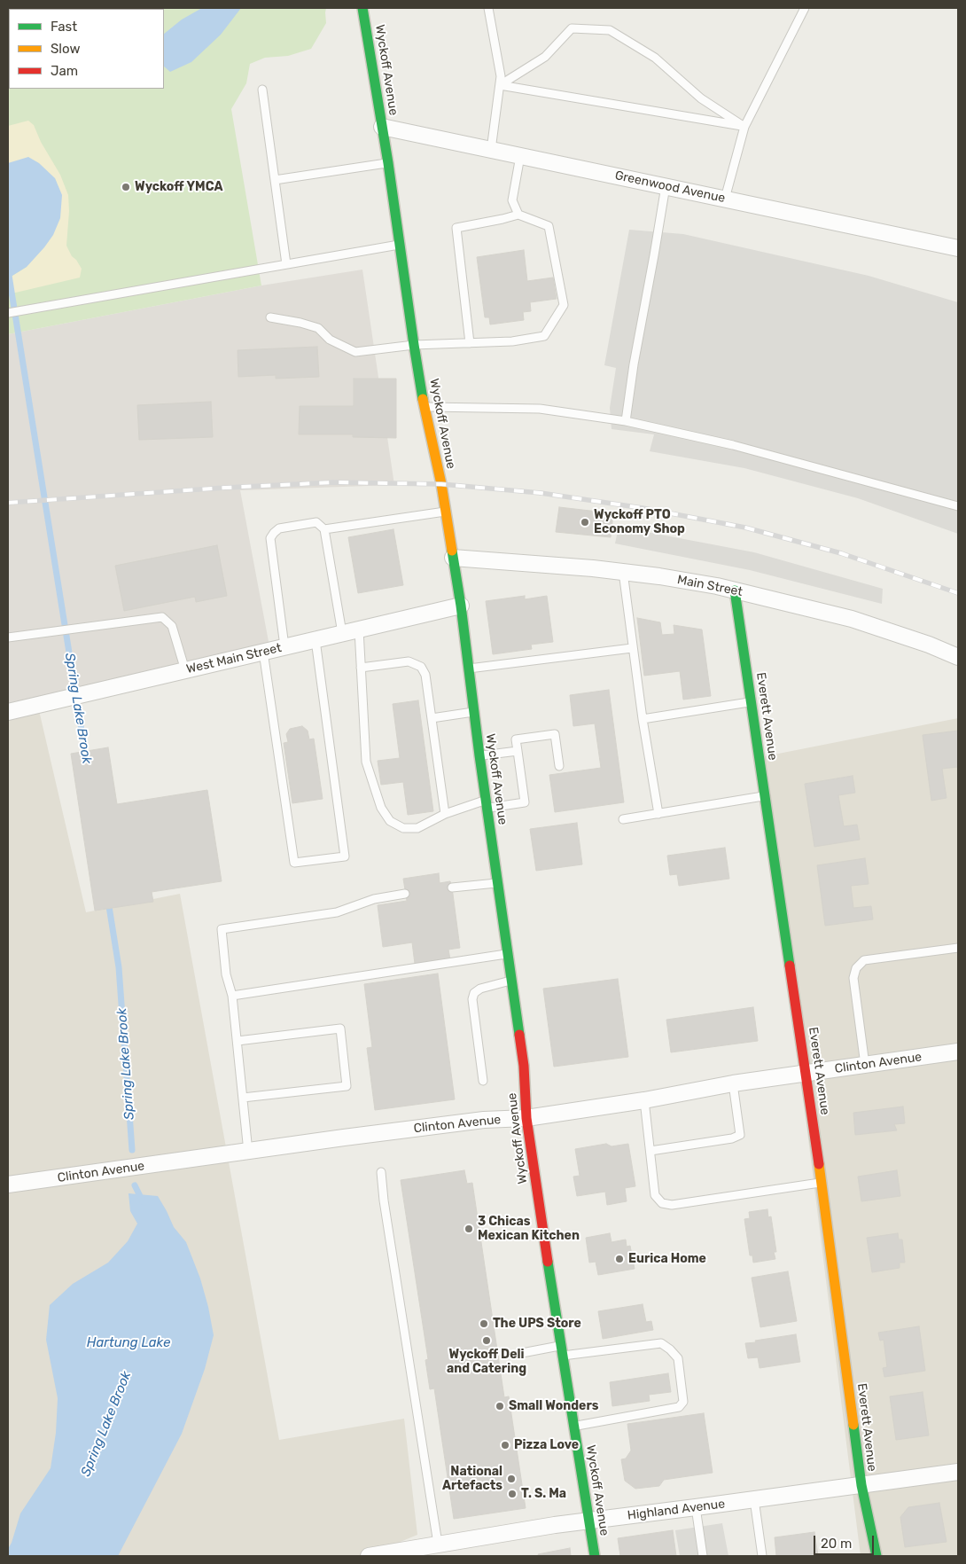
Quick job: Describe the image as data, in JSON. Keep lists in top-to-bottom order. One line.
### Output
{"streets":{"main road":["Wyckoff Avenue","Everett Avenue"],"street":["Greenwood Avenue","Main Street","West Main Street","Clinton Avenue","Highland Avenue"]},"crossings":[["Wyckoff Avenue","Greenwood Avenue"],["Wyckoff Avenue","Main Street"],["Wyckoff Avenue","West Main Street"],["Wyckoff Avenue","Clinton Avenue"],["Wyckoff Avenue","Highland Avenue"],["Main Street","Everett Avenue"],["Everett Avenue","Clinton Avenue"],["Everett Avenue","Highland Avenue"]],"water":["Spring Lake Brook","Hartung Lake"],"places":["Wyckoff YMCA","Wyckoff PTO Economy Shop","3 Chicas Mexican Kitchen","Eurica Home","The UPS Store","Wyckoff Deli and Catering","Small Wonders","Pizza Love","National Artefacts","T. S. Ma"],"legend":["Fast","Slow","Jam"],"scale_bar":"20 m"}
